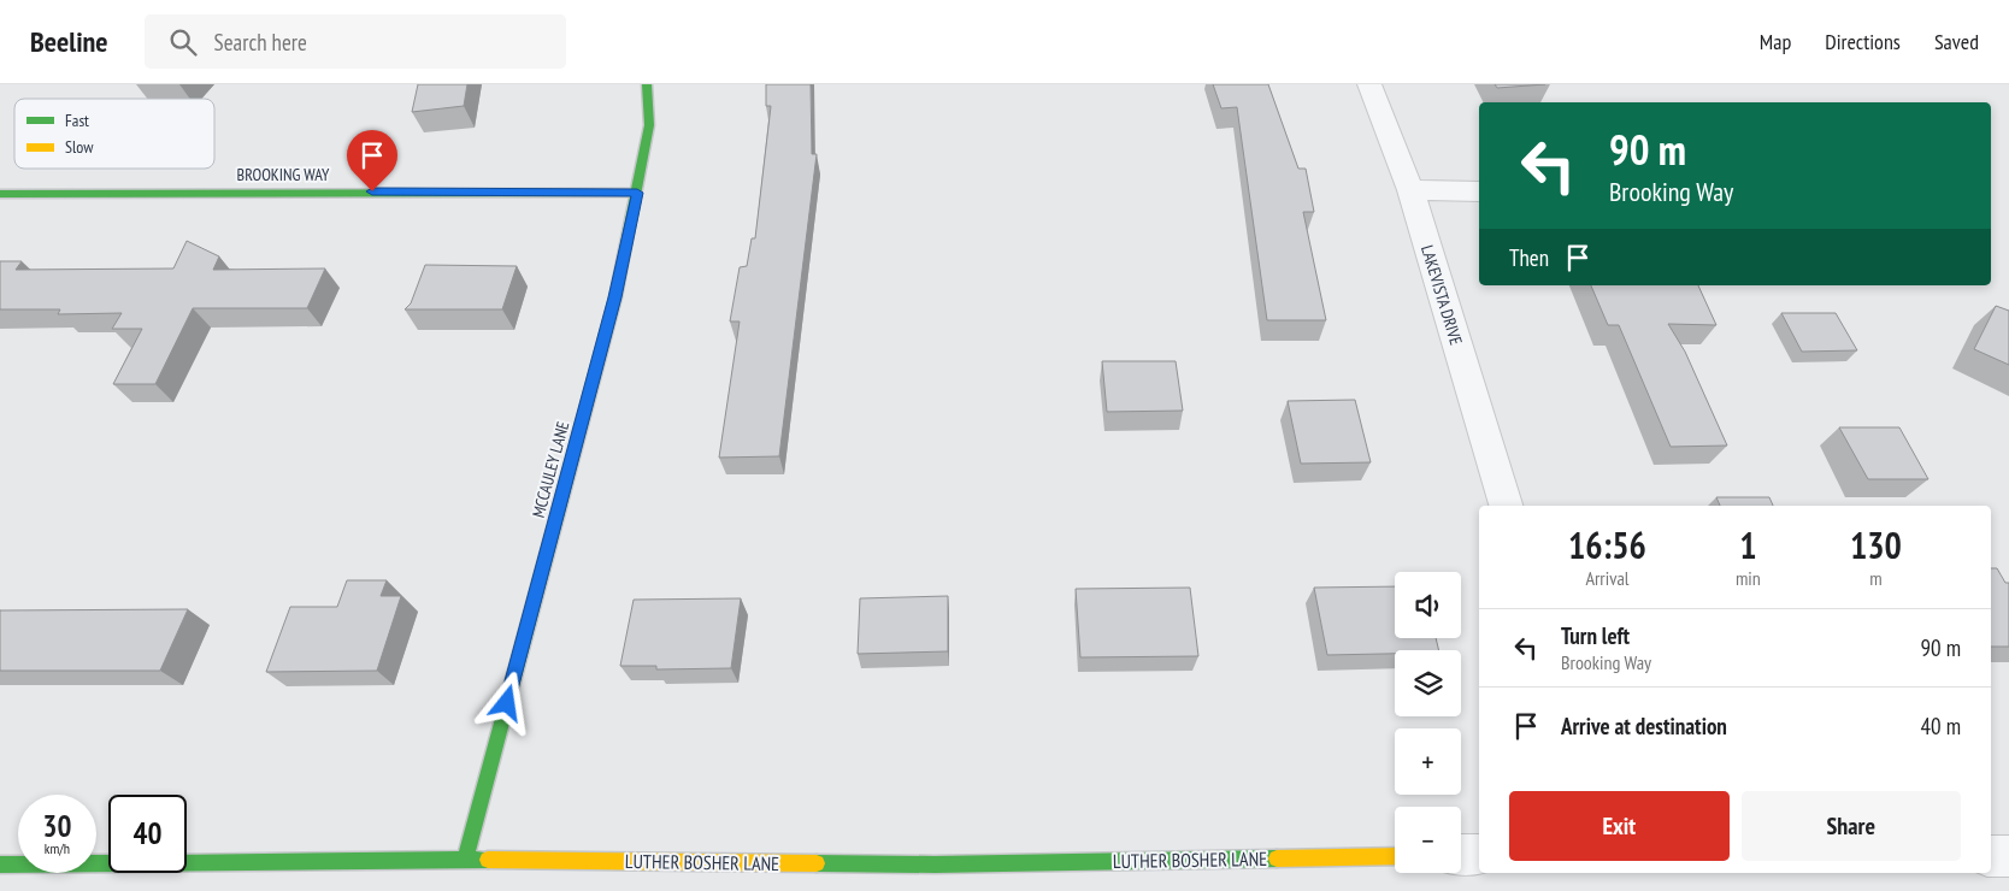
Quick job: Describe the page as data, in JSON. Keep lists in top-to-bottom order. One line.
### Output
{"streets":{"street":["BROOKING WAY","LAKEVISTA DRIVE","MCCAULEY LANE","LUTHER BOSHER LANE"]},"crossings":[["BROOKING WAY","MCCAULEY LANE"],["MCCAULEY LANE","LUTHER BOSHER LANE"]],"legend":["Fast","Slow"],"page":{"header":"Beeline","search":"Search here","nav":["Map","Directions","Saved"],"turn":["90 m","Brooking Way"],"then":"Then","eta":["16:56","Arrival","1","min","130","m"],"map_buttons":["+","−"],"list":[{"name":"Turn left","note":"Brooking Way","value":"90 m"},{"name":"Arrive at destination","value":"40 m"}],"buttons":["Exit","Share"],"speed":"30 km/h","limit":"40"}}
